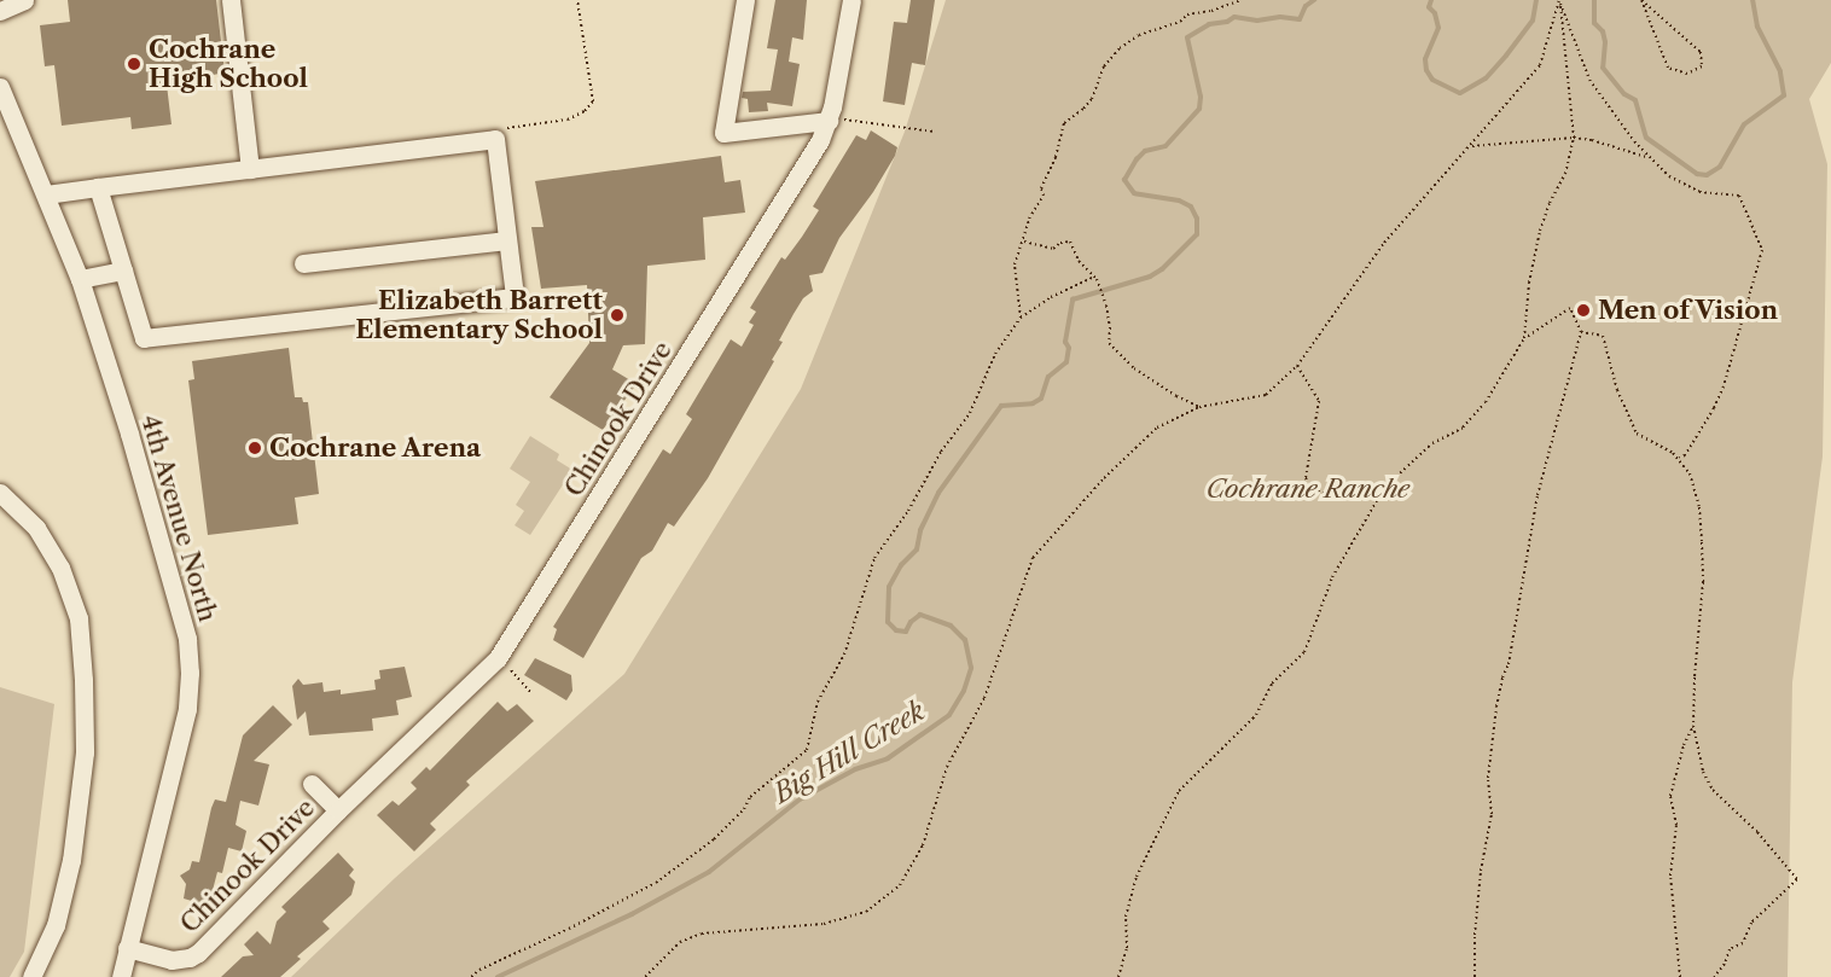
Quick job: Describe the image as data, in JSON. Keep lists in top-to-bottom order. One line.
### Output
{"streets":{"street":["Chinook Drive","4th Avenue North"]},"crossings":[["Chinook Drive","4th Avenue North"]],"water":["Big Hill Creek"],"parks":["Cochrane Ranche"],"places":["Cochrane High School","Men of Vision","Elizabeth Barrett Elementary School","Cochrane Arena"]}
